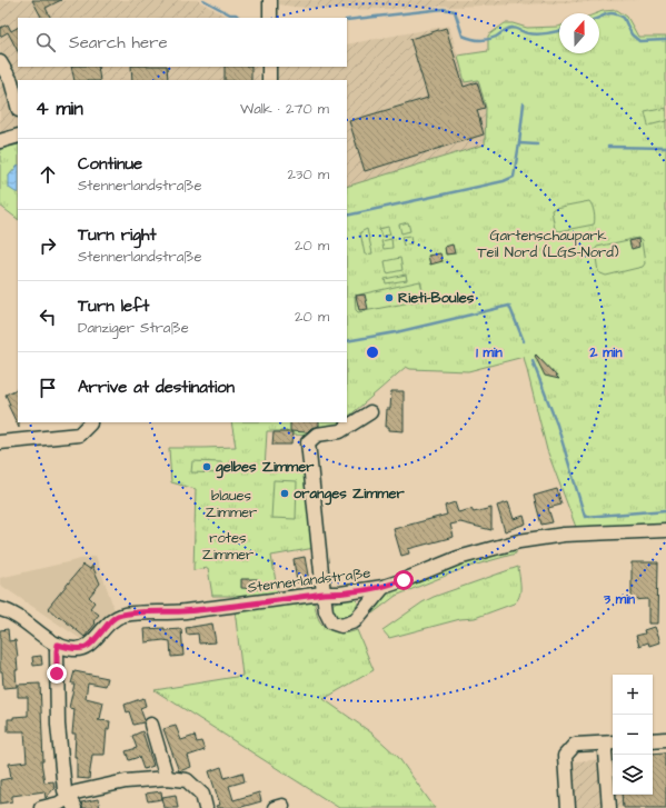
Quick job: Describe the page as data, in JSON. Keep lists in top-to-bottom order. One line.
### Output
{"streets":{"street":["Stennerlandstraße"]},"parks":["Gartenschaupark Teil Nord (LGS-Nord)","blaues Zimmer","rotes Zimmer"],"places":["Rieti-Boules","gelbes Zimmer","oranges Zimmer"],"north":"top","page":{"search":"Search here","heading":["4 min","Walk · 270 m"],"list":[["Continue","Stennerlandstraße","230 m"],["Turn right","Stennerlandstraße","20 m"],["Turn left","Danziger Straße","20 m"],"Arrive at destination"],"map_buttons":["+","−"]},"rings":["1 min","2 min","3 min"]}
